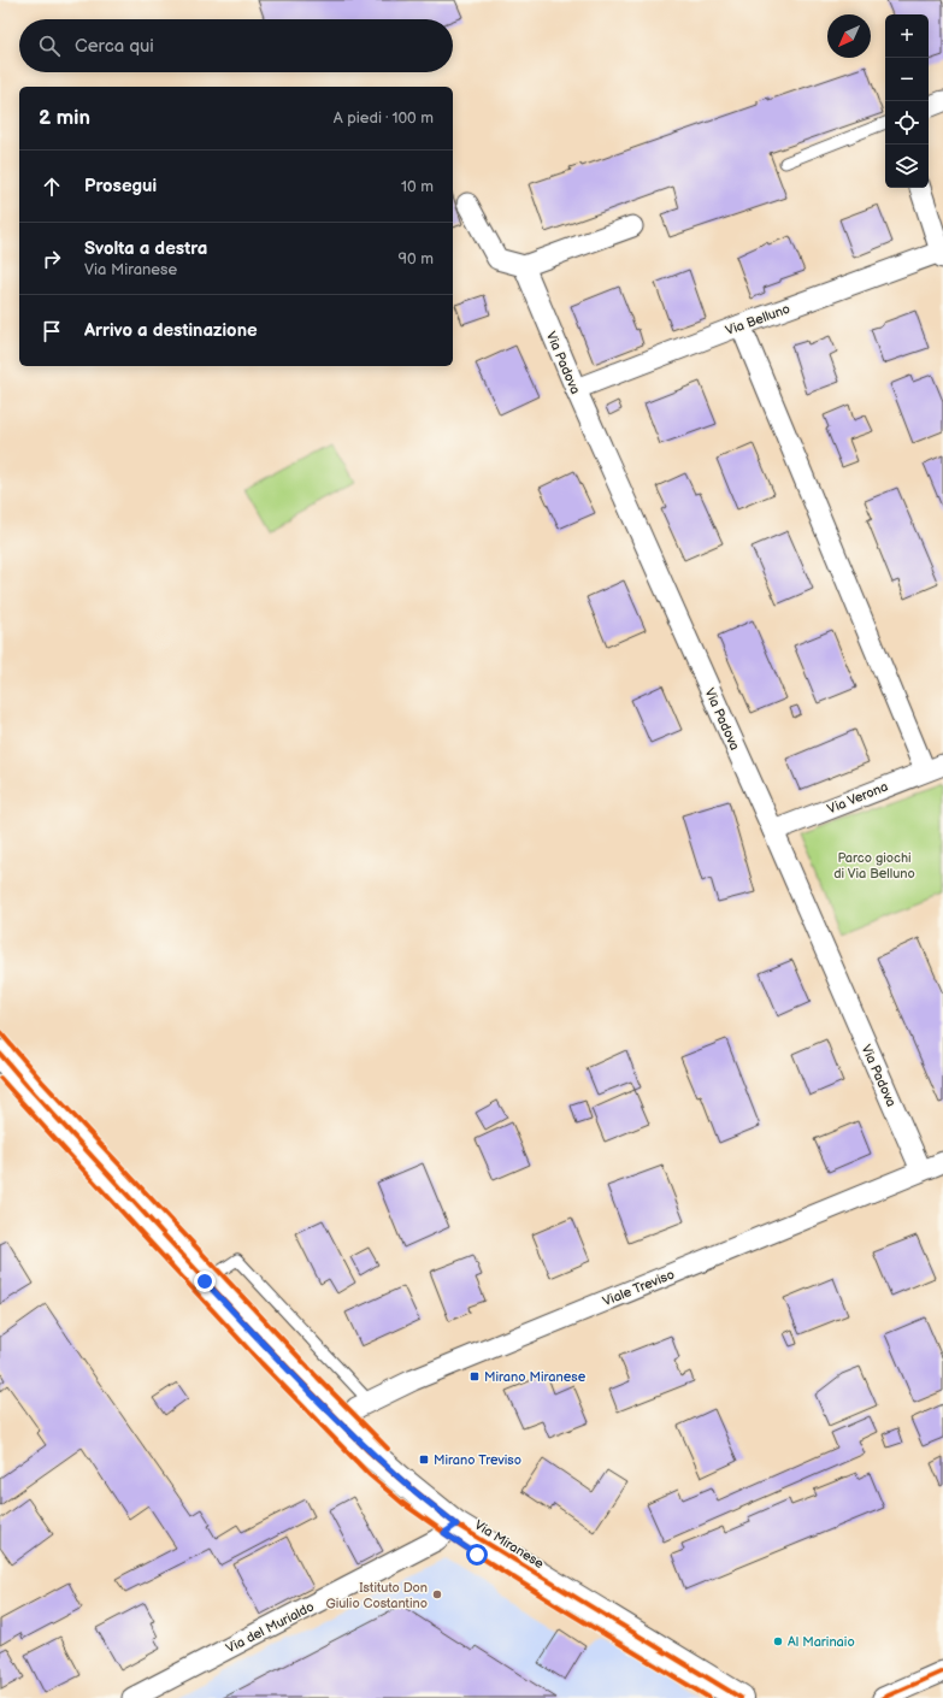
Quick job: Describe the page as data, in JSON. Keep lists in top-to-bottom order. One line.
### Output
{"streets":{"main road":["Via Miranese"],"street":["Via Belluno","Via Padova","Via Verona","Viale Treviso","Via del Murialdo"]},"crossings":[["Via Belluno","Via Padova"],["Via Padova","Via Verona"],["Via Padova","Viale Treviso"],["Viale Treviso","Via Miranese"],["Via Miranese","Via del Murialdo"]],"parks":["Parco giochi di Via Belluno"],"places":{"transit":["Mirano Miranese","Mirano Treviso"],"other":["Istituto Don Giulio Costantino","Al Marinaio"]},"north":"bottom left","page":{"map_buttons":["+","−"],"search":"Cerca qui","heading":["2 min","A piedi · 100 m"],"list":[["Prosegui","10 m"],["Svolta a destra","Via Miranese","90 m"],"Arrivo a destinazione"]}}
